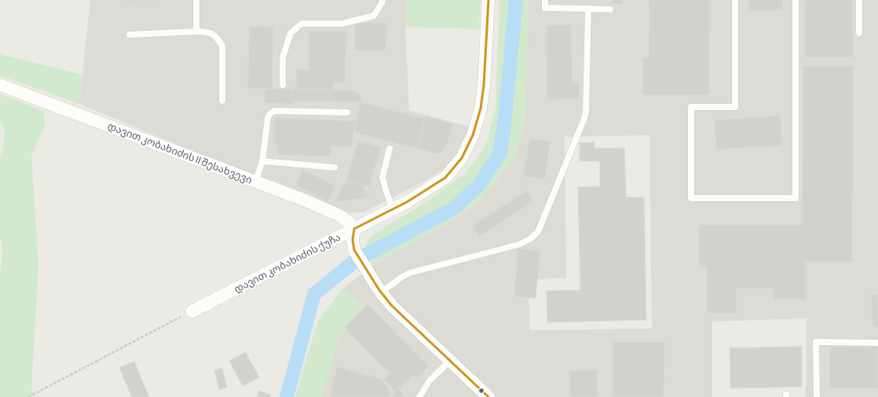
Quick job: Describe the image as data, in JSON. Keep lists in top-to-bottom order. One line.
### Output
{"streets":{"street":["დავით კობახიძის II შესახვევი","დავით კობახიძის ქუჩა"]},"crossings":[["დავით კობახიძის II შესახვევი","დავით კობახიძის ქუჩა"]]}
